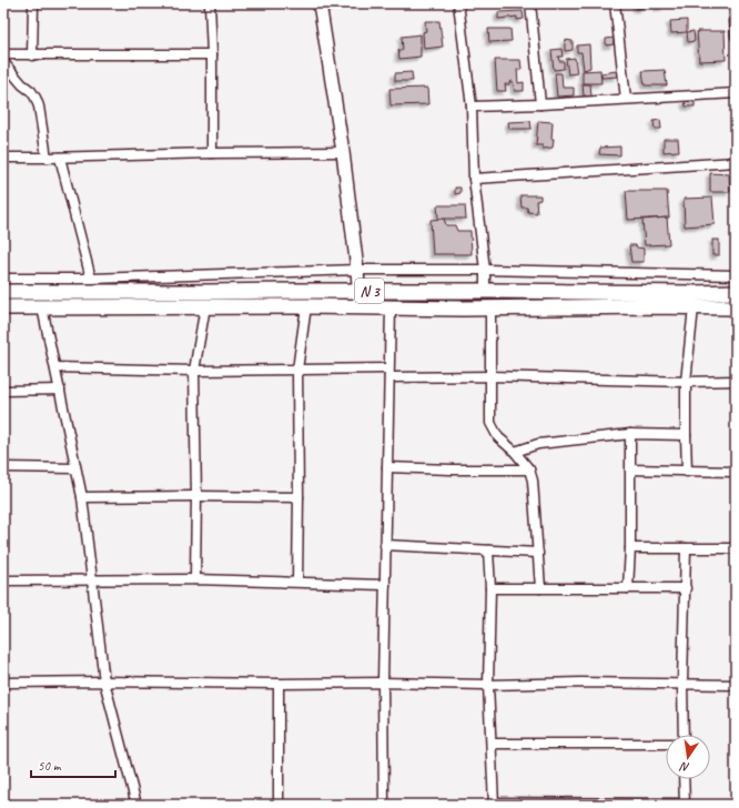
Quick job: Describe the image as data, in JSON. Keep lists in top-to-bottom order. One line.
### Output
{"streets":{"main road":["N 3"]},"scale_bar":"50 m","north":"bottom"}
